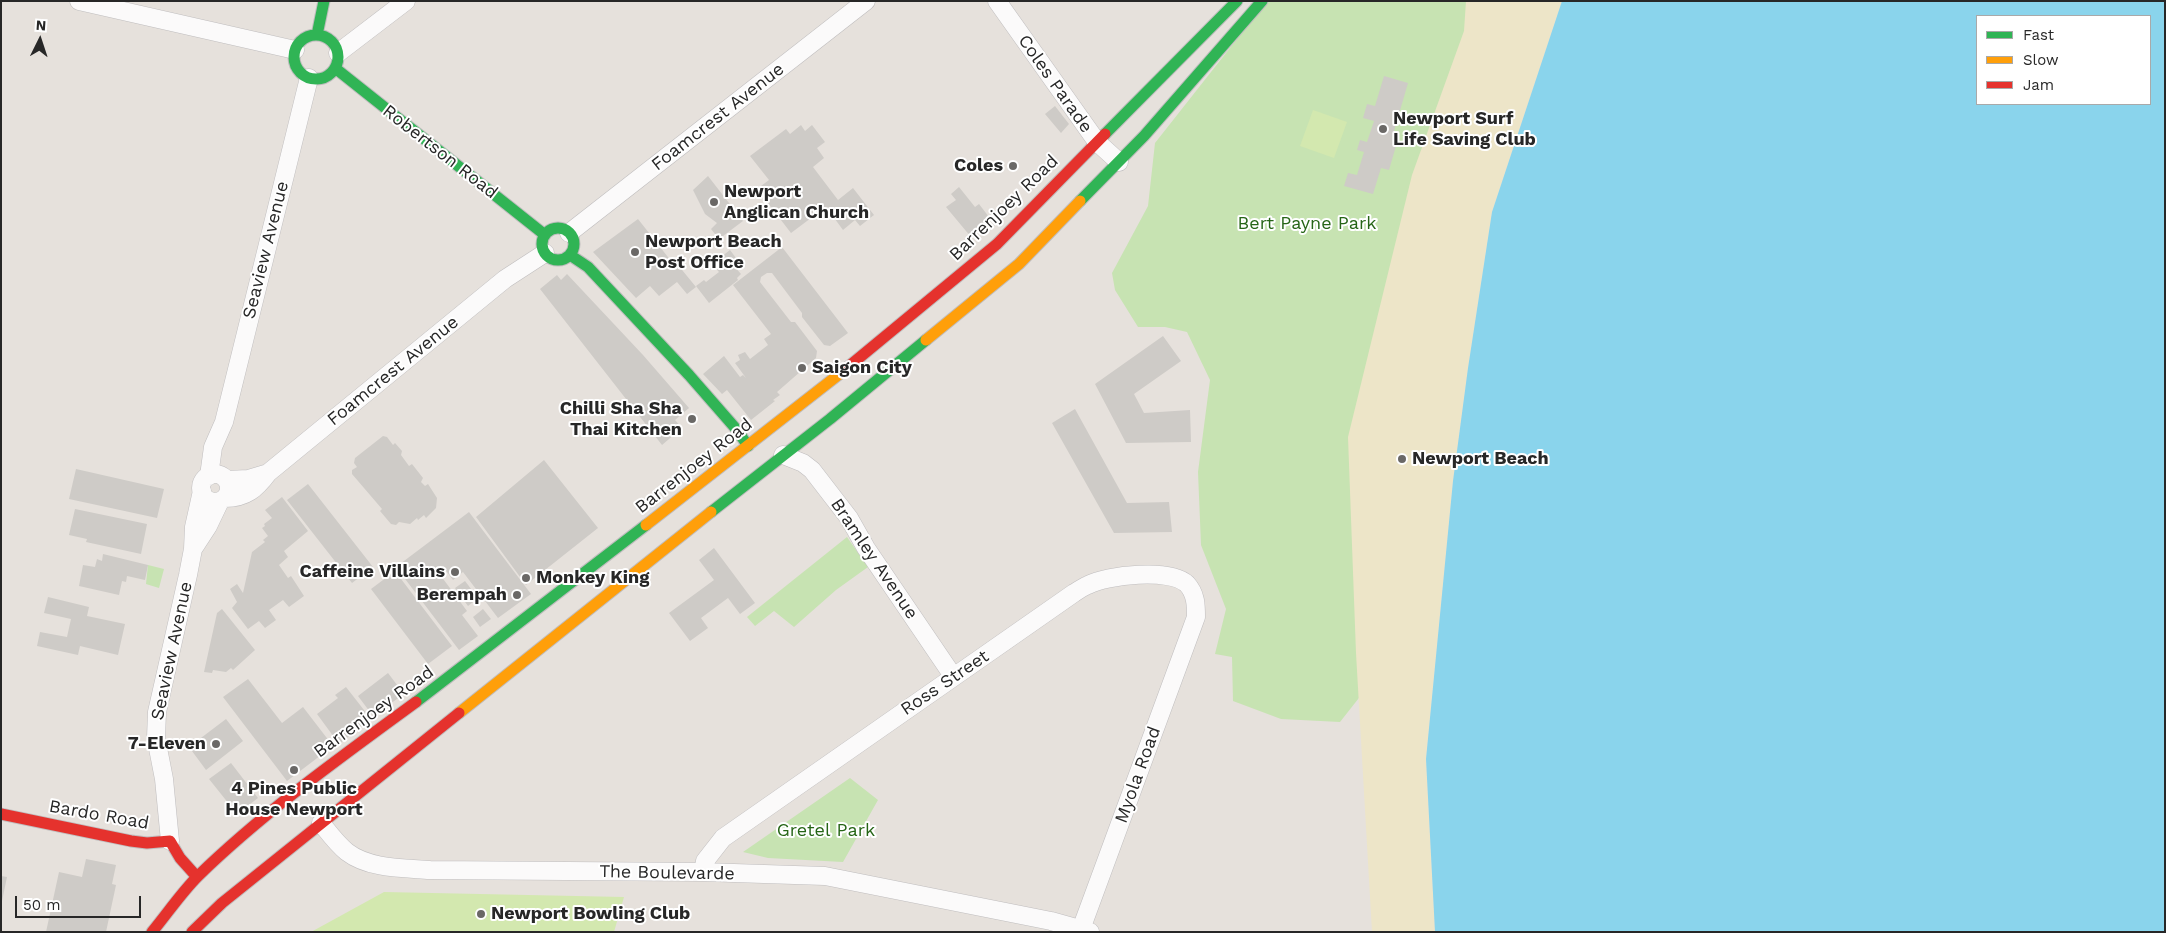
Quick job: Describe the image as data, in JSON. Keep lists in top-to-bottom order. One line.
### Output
{"streets":{"main road":["Robertson Road","Barrenjoey Road","Bardo Road"],"street":["Coles Parade","Foamcrest Avenue","Seaview Avenue","Bramley Avenue","Ross Street","Myola Road","The Boulevarde"]},"crossings":[["Coles Parade","Barrenjoey Road"],["Foamcrest Avenue","Robertson Road"],["Foamcrest Avenue","Seaview Avenue"],["Robertson Road","Seaview Avenue"],["Barrenjoey Road","Bardo Road"],["Seaview Avenue","Bardo Road"],["Bramley Avenue","Ross Street"],["Ross Street","Myola Road"],["Ross Street","The Boulevarde"],["Myola Road","The Boulevarde"]],"parks":["Bert Payne Park","Gretel Park"],"places":["Newport Surf Life Saving Club","Coles","Newport Anglican Church","Newport Beach Post Office","Saigon City","Chilli Sha Sha Thai Kitchen","Newport Beach","Caffeine Villains","Monkey King","Berempah","7-Eleven","4 Pines Public House Newport","Newport Bowling Club"],"legend":["Fast","Slow","Jam"],"scale_bar":"50 m","north":"top"}
